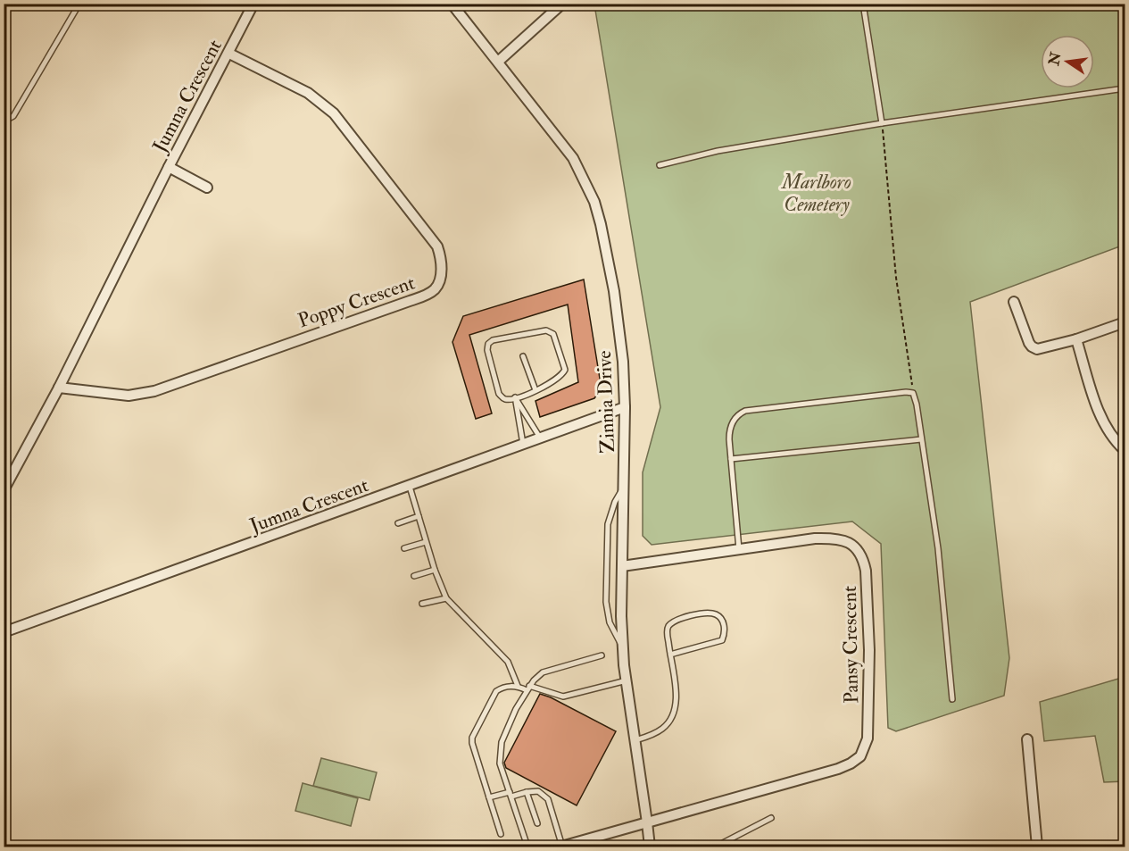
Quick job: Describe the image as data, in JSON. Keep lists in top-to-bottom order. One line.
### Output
{"streets":{"street":["Jumna Crescent","Poppy Crescent","Zinnia Drive","Pansy Crescent"]},"crossings":[["Jumna Crescent","Poppy Crescent"],["Jumna Crescent","Zinnia Drive"],["Zinnia Drive","Pansy Crescent"]],"parks":["Marlboro Cemetery"],"north":"left"}
